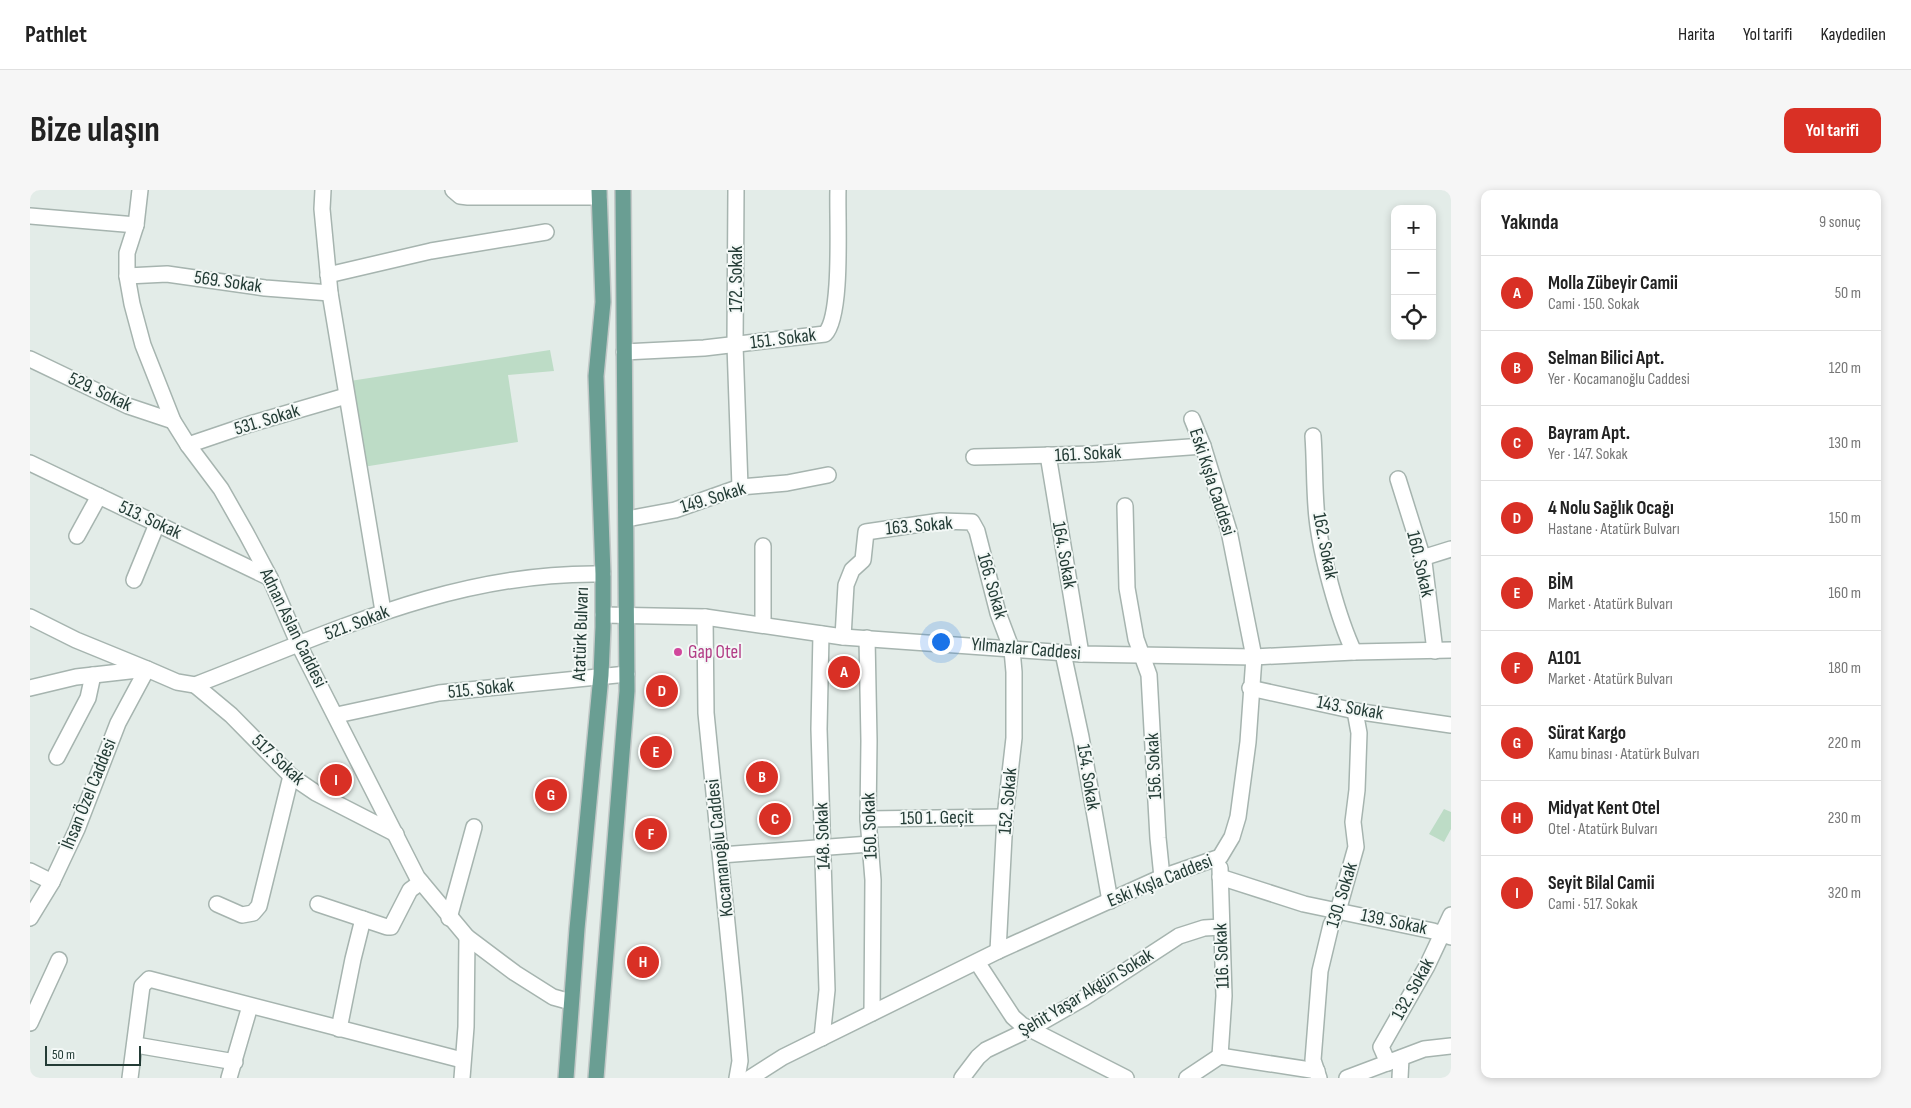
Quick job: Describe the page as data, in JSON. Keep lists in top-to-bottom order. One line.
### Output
{"streets":{"main road":["Atatürk Bulvarı"],"street":["172. Sokak","569. Sokak","151. Sokak","529. Sokak","531. Sokak","161. Sokak","Eski Kışla Caddesi","149. Sokak","513. Sokak","163. Sokak","162. Sokak","164. Sokak","160. Sokak","166. Sokak","521. Sokak","Adnan Aslan Caddesi","Yılmazlar Caddesi","515. Sokak","143. Sokak","517. Sokak","156. Sokak","154. Sokak","İhsan Özel Caddesi","152. Sokak","150 1. Geçit","150. Sokak","148. Sokak","Kocamanoğlu Caddesi","130. Sokak","139. Sokak","116. Sokak","132. Sokak","Şehit Yaşar Akgün Sokak"]},"crossings":[["172. Sokak","151. Sokak"],["172. Sokak","149. Sokak"],["569. Sokak","Adnan Aslan Caddesi"],["529. Sokak","Adnan Aslan Caddesi"],["531. Sokak","Adnan Aslan Caddesi"],["161. Sokak","Eski Kışla Caddesi"],["161. Sokak","164. Sokak"],["Eski Kışla Caddesi","Yılmazlar Caddesi"],["Eski Kışla Caddesi","143. Sokak"],["Eski Kışla Caddesi","156. Sokak"],["Eski Kışla Caddesi","154. Sokak"],["Eski Kışla Caddesi","152. Sokak"],["Eski Kışla Caddesi","150. Sokak"],["Eski Kışla Caddesi","148. Sokak"],["Eski Kışla Caddesi","116. Sokak"],["513. Sokak","Adnan Aslan Caddesi"],["163. Sokak","166. Sokak"],["163. Sokak","Yılmazlar Caddesi"],["162. Sokak","Yılmazlar Caddesi"],["164. Sokak","Yılmazlar Caddesi"],["160. Sokak","Yılmazlar Caddesi"],["166. Sokak","Yılmazlar Caddesi"],["166. Sokak","152. Sokak"],["521. Sokak","Adnan Aslan Caddesi"],["521. Sokak","Atatürk Bulvarı"],["521. Sokak","517. Sokak"],["Adnan Aslan Caddesi","Atatürk Bulvarı"],["Adnan Aslan Caddesi","515. Sokak"],["Adnan Aslan Caddesi","517. Sokak"],["Atatürk Bulvarı","Yılmazlar Caddesi"],["Atatürk Bulvarı","515. Sokak"],["Yılmazlar Caddesi","156. Sokak"],["Yılmazlar Caddesi","154. Sokak"],["Yılmazlar Caddesi","152. Sokak"],["Yılmazlar Caddesi","150. Sokak"],["Yılmazlar Caddesi","148. Sokak"],["Yılmazlar Caddesi","Kocamanoğlu Caddesi"],["143. Sokak","130. Sokak"],["152. Sokak","150 1. Geçit"],["150 1. Geçit","150. Sokak"],["130. Sokak","139. Sokak"],["139. Sokak","116. Sokak"],["139. Sokak","132. Sokak"],["116. Sokak","Şehit Yaşar Akgün Sokak"]],"places":["Gap Otel"],"scale_bar":"50 m","page":{"header":"Pathlet","nav":["Harita","Yol tarifi","Kaydedilen"],"buttons":"Yol tarifi","title":"Bize ulaşın","heading":["Yakında","9 sonuç"],"map_buttons":["+","−"],"list":[{"mark":"A","name":"Molla Zübeyir Camii","note":"Cami · 150. Sokak","value":"50 m"},{"mark":"B","name":"Selman Bilici Apt.","note":"Yer · Kocamanoğlu Caddesi","value":"120 m"},{"mark":"C","name":"Bayram Apt.","note":"Yer · 147. Sokak","value":"130 m"},{"mark":"D","name":"4 Nolu Sağlık Ocağı","note":"Hastane · Atatürk Bulvarı","value":"150 m"},{"mark":"E","name":"BİM","note":"Market · Atatürk Bulvarı","value":"160 m"},{"mark":"F","name":"A101","note":"Market · Atatürk Bulvarı","value":"180 m"},{"mark":"G","name":"Sürat Kargo","note":"Kamu binası · Atatürk Bulvarı","value":"220 m"},{"mark":"H","name":"Midyat Kent Otel","note":"Otel · Atatürk Bulvarı","value":"230 m"},{"mark":"I","name":"Seyit Bilal Camii","note":"Cami · 517. Sokak","value":"320 m"}],"pins":["A","D","E","B","I","G","C","F","H"],"scale":"50 m"}}
